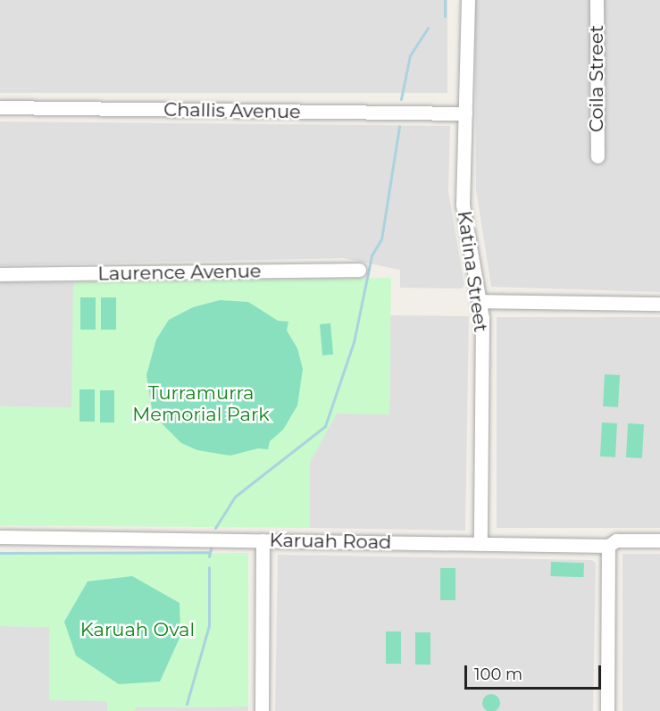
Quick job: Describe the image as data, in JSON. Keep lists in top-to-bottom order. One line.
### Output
{"streets":{"street":["Coila Street","Challis Avenue","Katina Street","Laurence Avenue","Karuah Road"]},"crossings":[["Challis Avenue","Katina Street"],["Katina Street","Karuah Road"]],"parks":["Turramurra Memorial Park","Karuah Oval"],"scale_bar":"100 m"}
